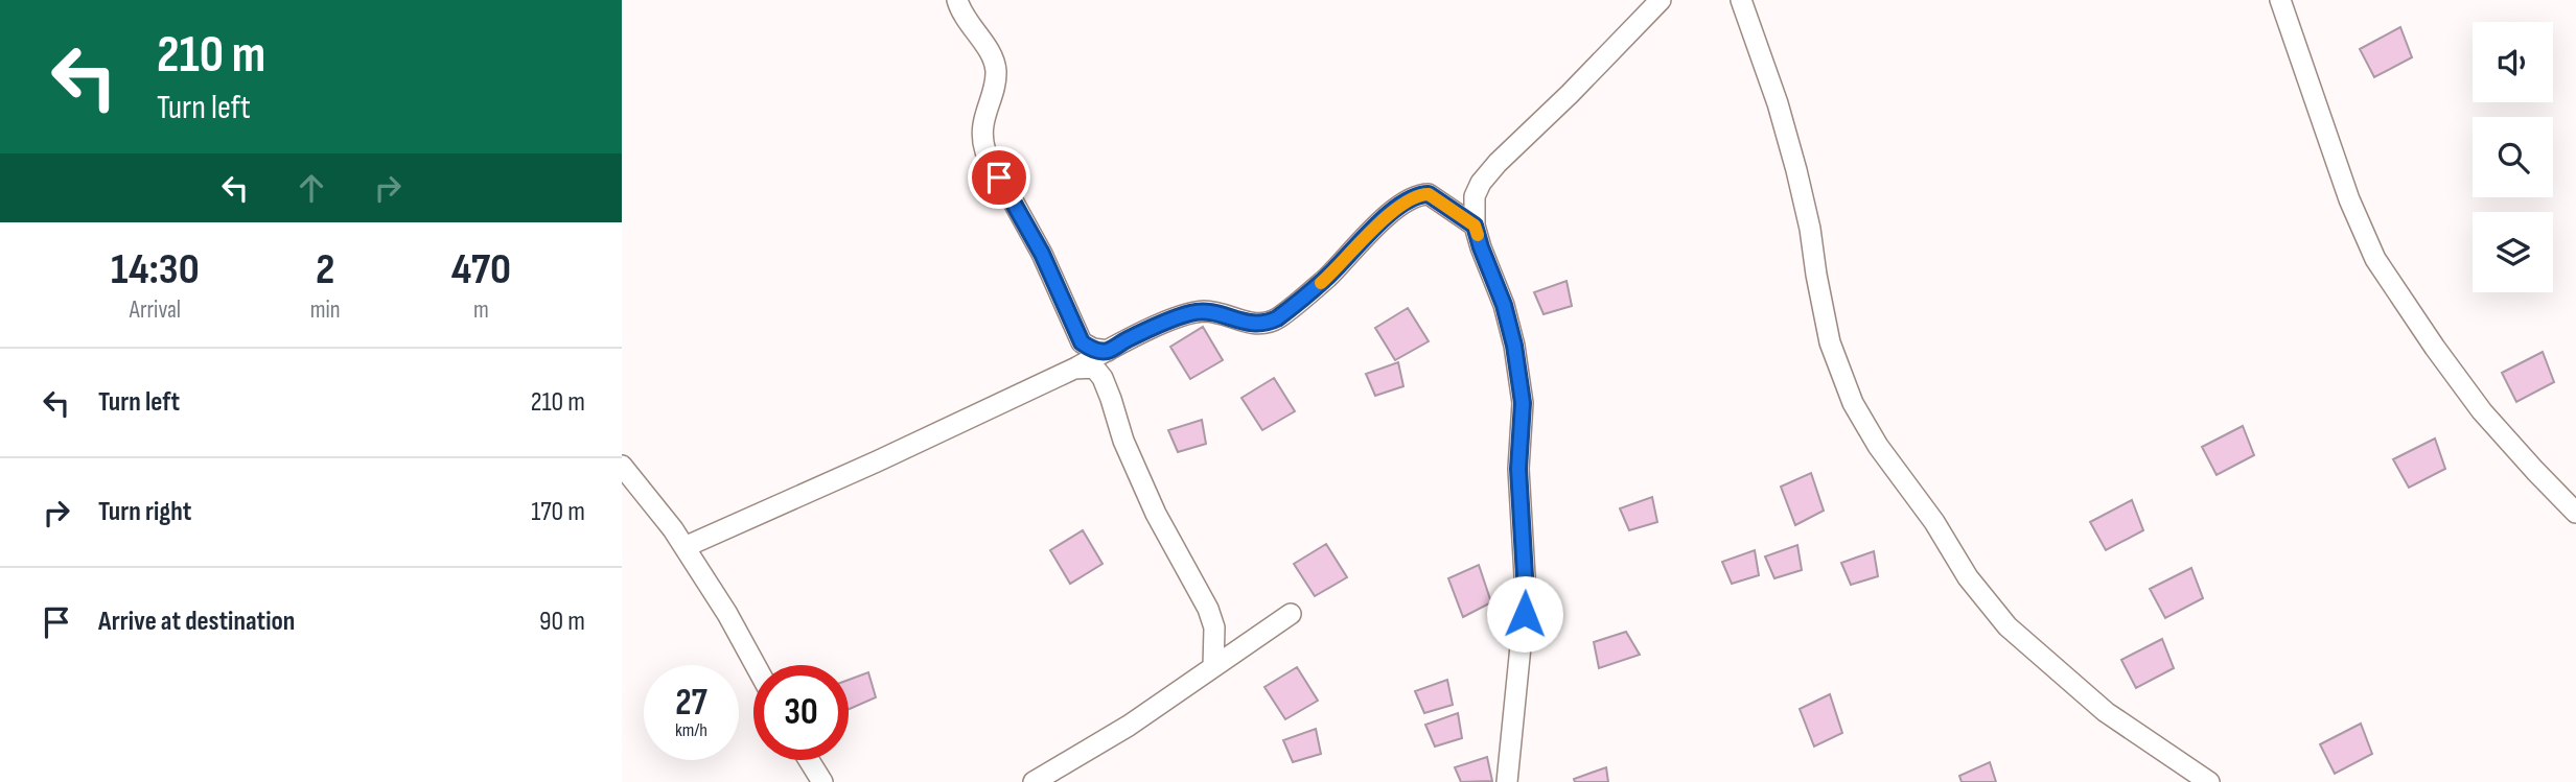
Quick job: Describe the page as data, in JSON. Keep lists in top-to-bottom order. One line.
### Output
{"page":{"turn":["210 m","Turn left"],"eta":["14:30","Arrival","2","min","470","m"],"list":[{"name":"Turn left","value":"210 m"},{"name":"Turn right","value":"170 m"},{"name":"Arrive at destination","value":"90 m"}],"speed":"27 km/h","limit":"30"}}
